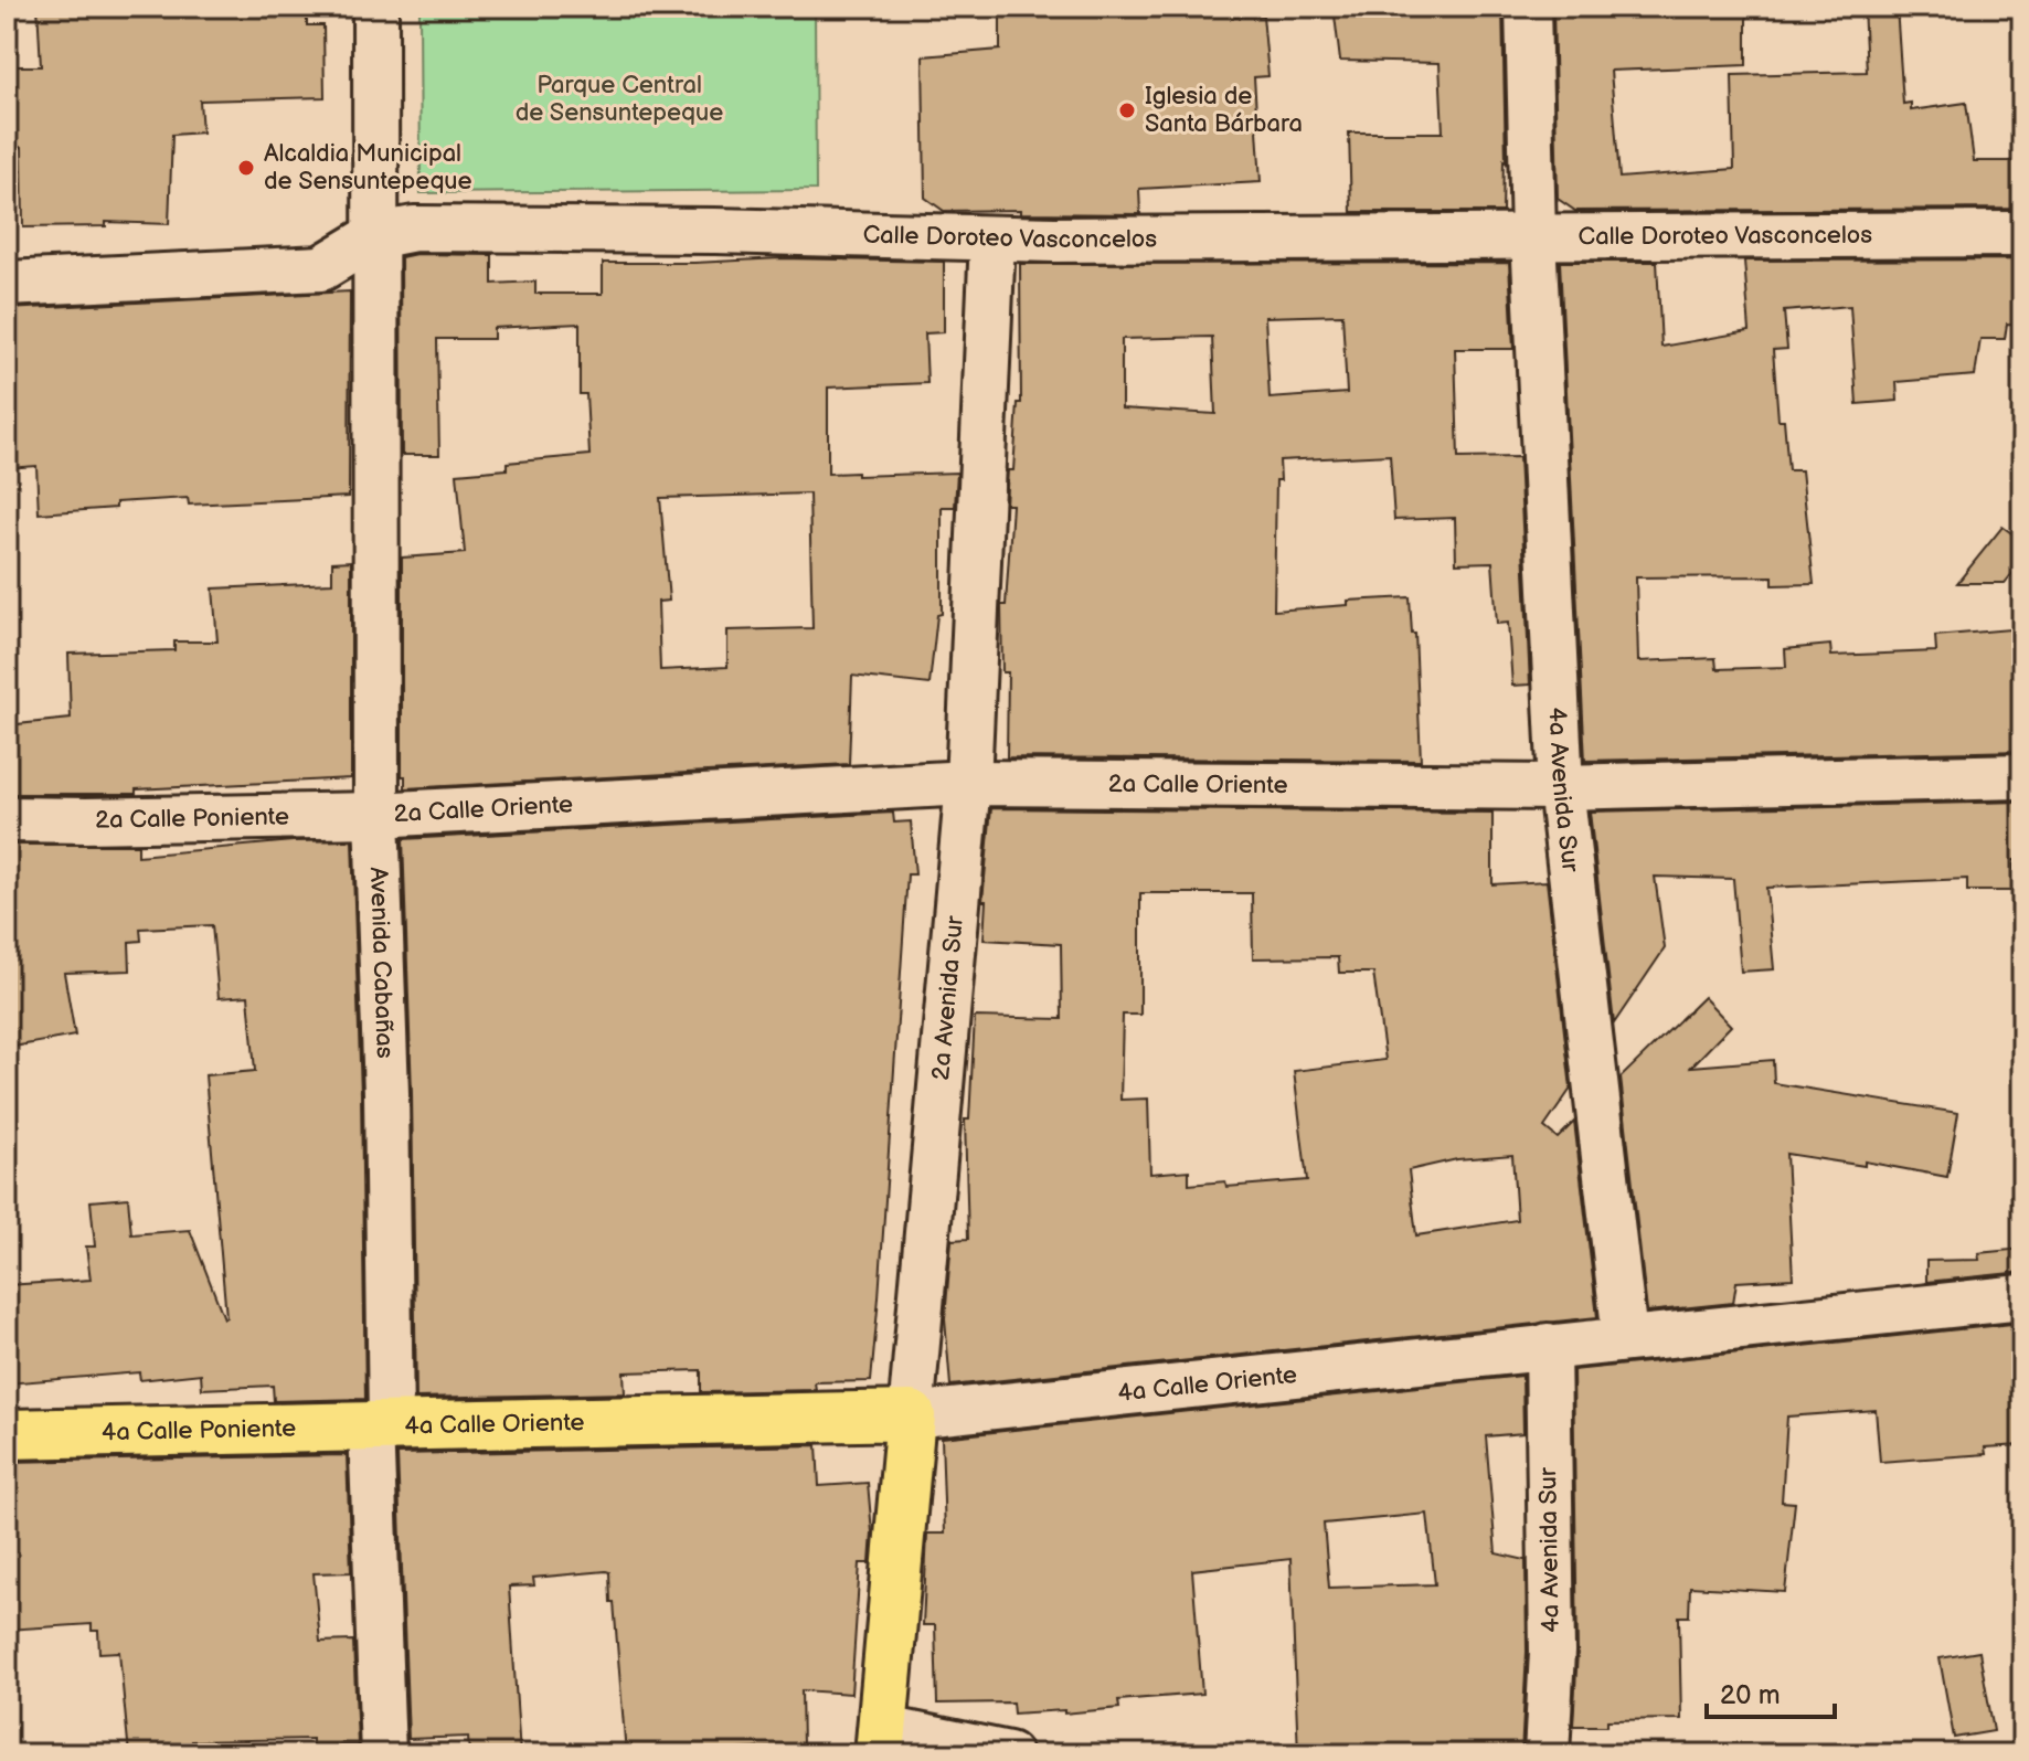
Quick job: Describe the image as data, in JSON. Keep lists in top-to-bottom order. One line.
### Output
{"streets":{"main road":["2a Avenida Sur","4a Calle Oriente","4a Calle Poniente"],"street":["Calle Doroteo Vasconcelos","2a Calle Oriente","4a Avenida Sur","2a Calle Poniente","Avenida Cabañas"]},"crossings":[["Calle Doroteo Vasconcelos","4a Avenida Sur"],["Calle Doroteo Vasconcelos","Avenida Cabañas"],["Calle Doroteo Vasconcelos","2a Avenida Sur"],["2a Calle Oriente","4a Avenida Sur"],["2a Calle Oriente","2a Calle Poniente"],["2a Calle Oriente","Avenida Cabañas"],["2a Calle Oriente","2a Avenida Sur"],["4a Avenida Sur","4a Calle Oriente"],["2a Calle Poniente","Avenida Cabañas"],["Avenida Cabañas","4a Calle Oriente"],["Avenida Cabañas","4a Calle Poniente"],["2a Avenida Sur","4a Calle Oriente"],["4a Calle Oriente","4a Calle Poniente"]],"parks":["Parque Central de Sensuntepeque"],"places":["Iglesia de Santa Bárbara","Alcaldia Municipal de Sensuntepeque"],"scale_bar":"20 m"}
